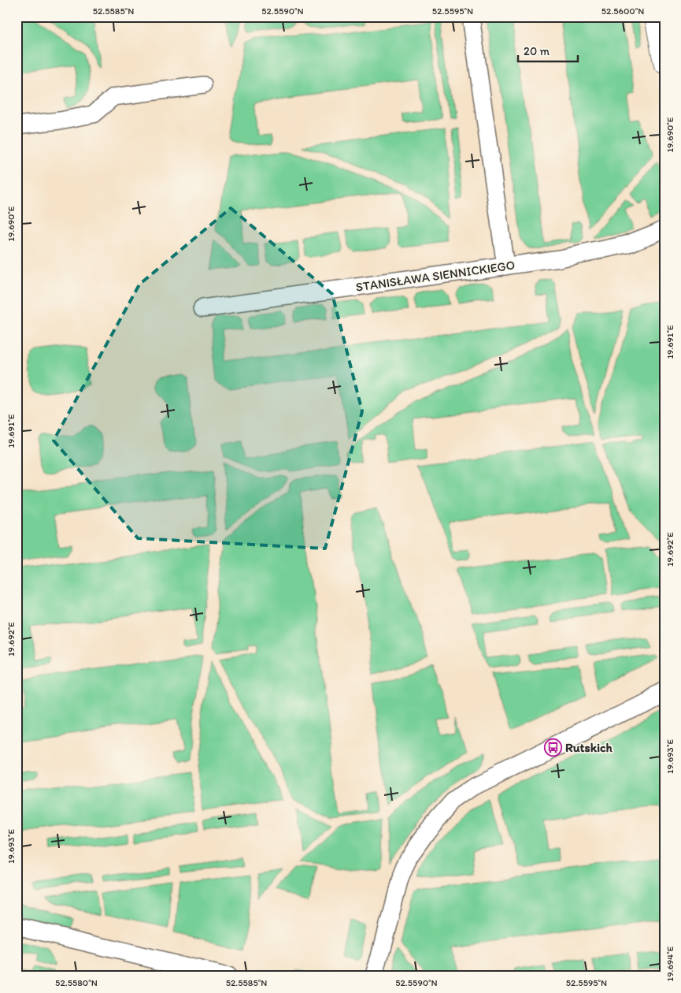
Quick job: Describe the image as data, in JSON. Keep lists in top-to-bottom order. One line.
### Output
{"streets":{"street":["STANISŁAWA SIENNICKIEGO"]},"places":{"bus stop":["Rutskich"]},"scale_bar":"20 m","coordinates":["52.5585°N","52.5590°N","52.5595°N","52.5600°N","19.690°E","19.691°E","19.692°E","19.693°E","19.694°E","52.5580°N"]}
